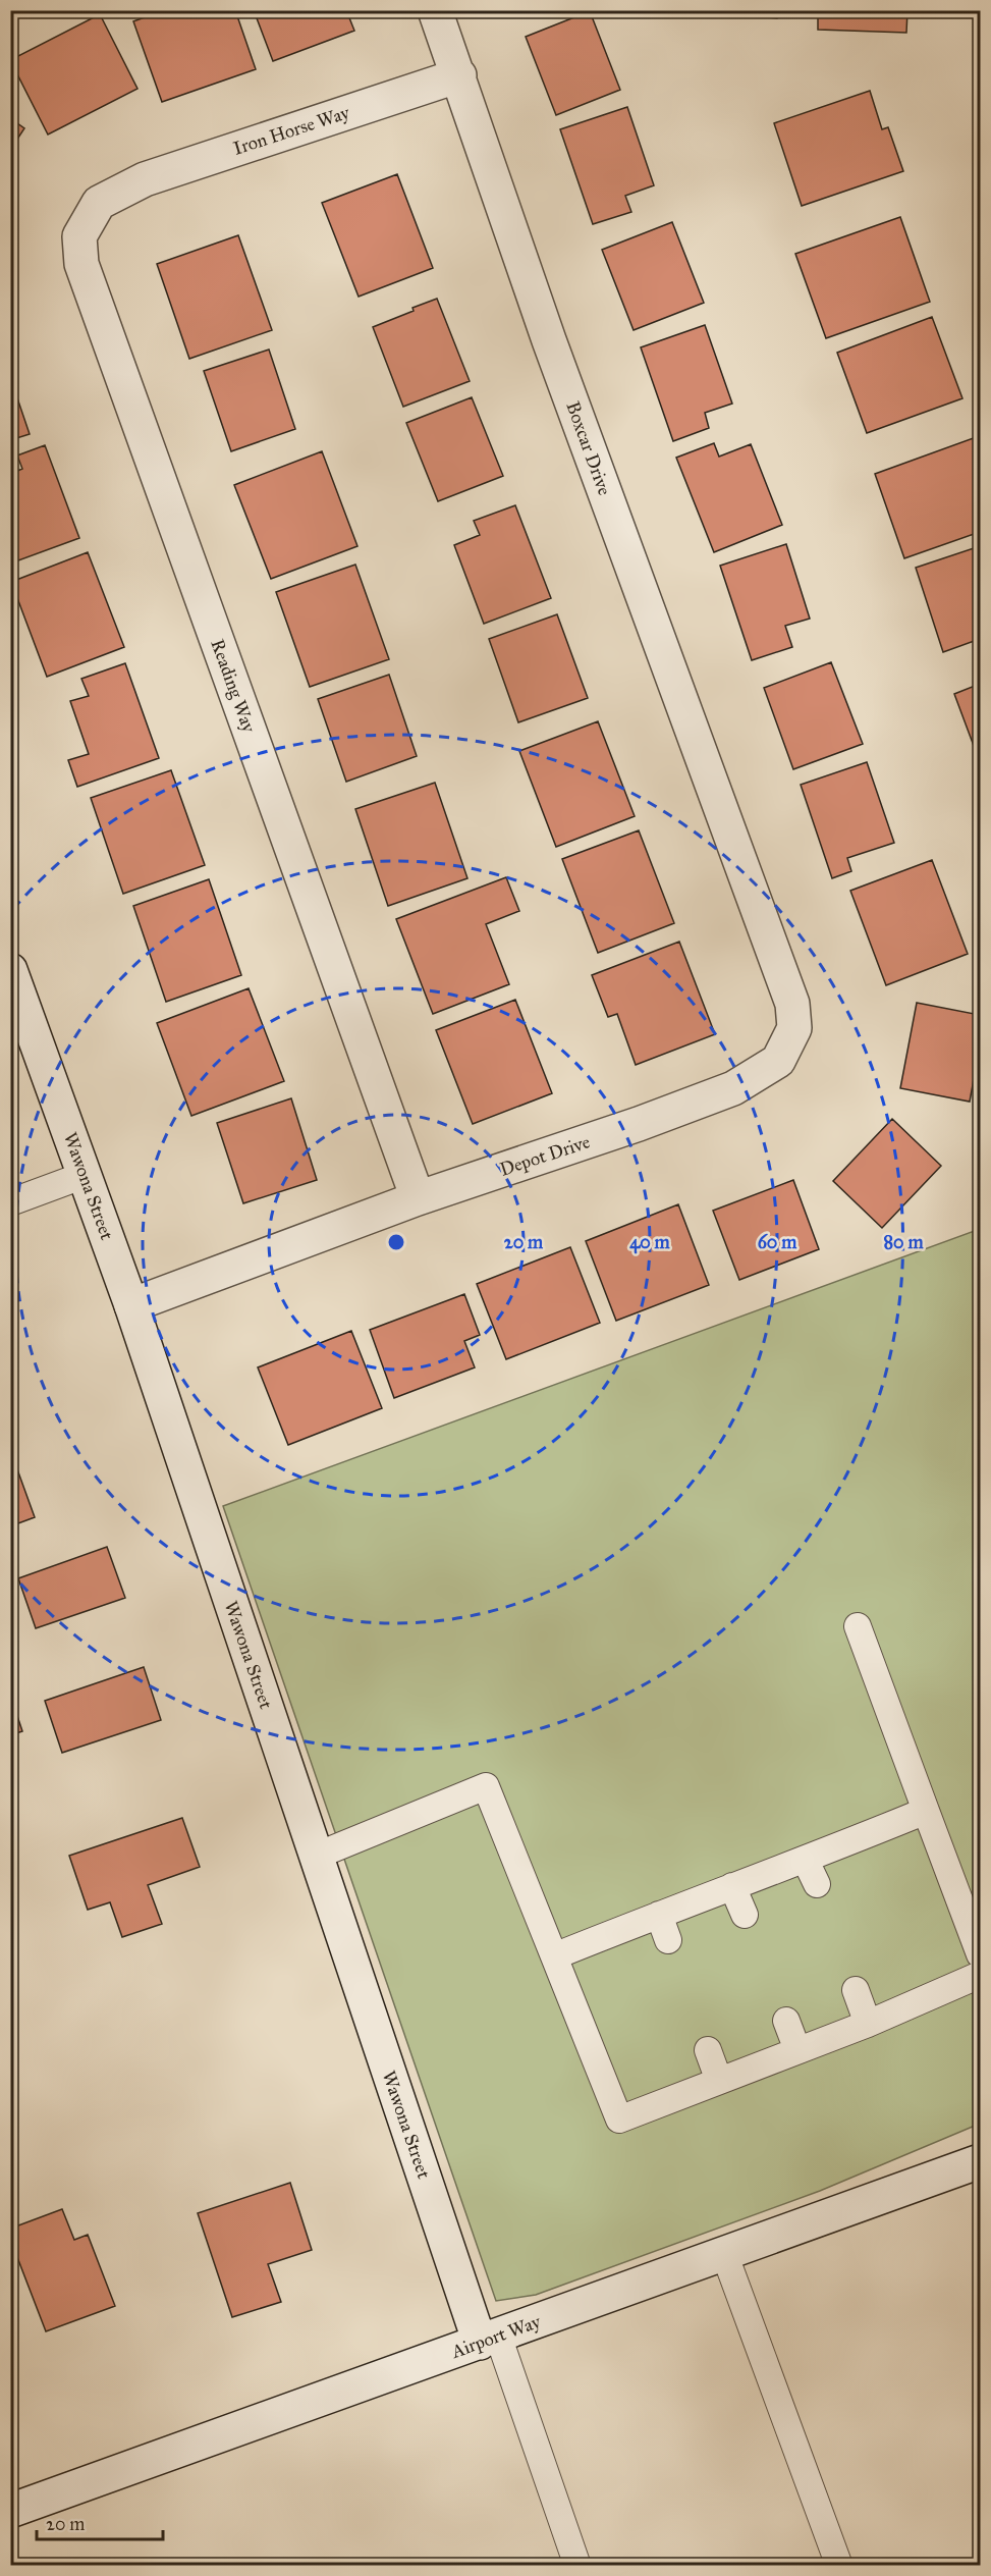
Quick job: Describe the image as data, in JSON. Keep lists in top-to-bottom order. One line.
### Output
{"streets":{"street":["Iron Horse Way","Boxcar Drive","Reading Way","Depot Drive","Wawona Street","Airport Way"]},"crossings":[["Iron Horse Way","Boxcar Drive"],["Iron Horse Way","Reading Way"],["Boxcar Drive","Depot Drive"],["Reading Way","Depot Drive"],["Depot Drive","Wawona Street"],["Wawona Street","Airport Way"]],"scale_bar":"20 m","rings":["20 m","40 m","60 m","80 m"]}
